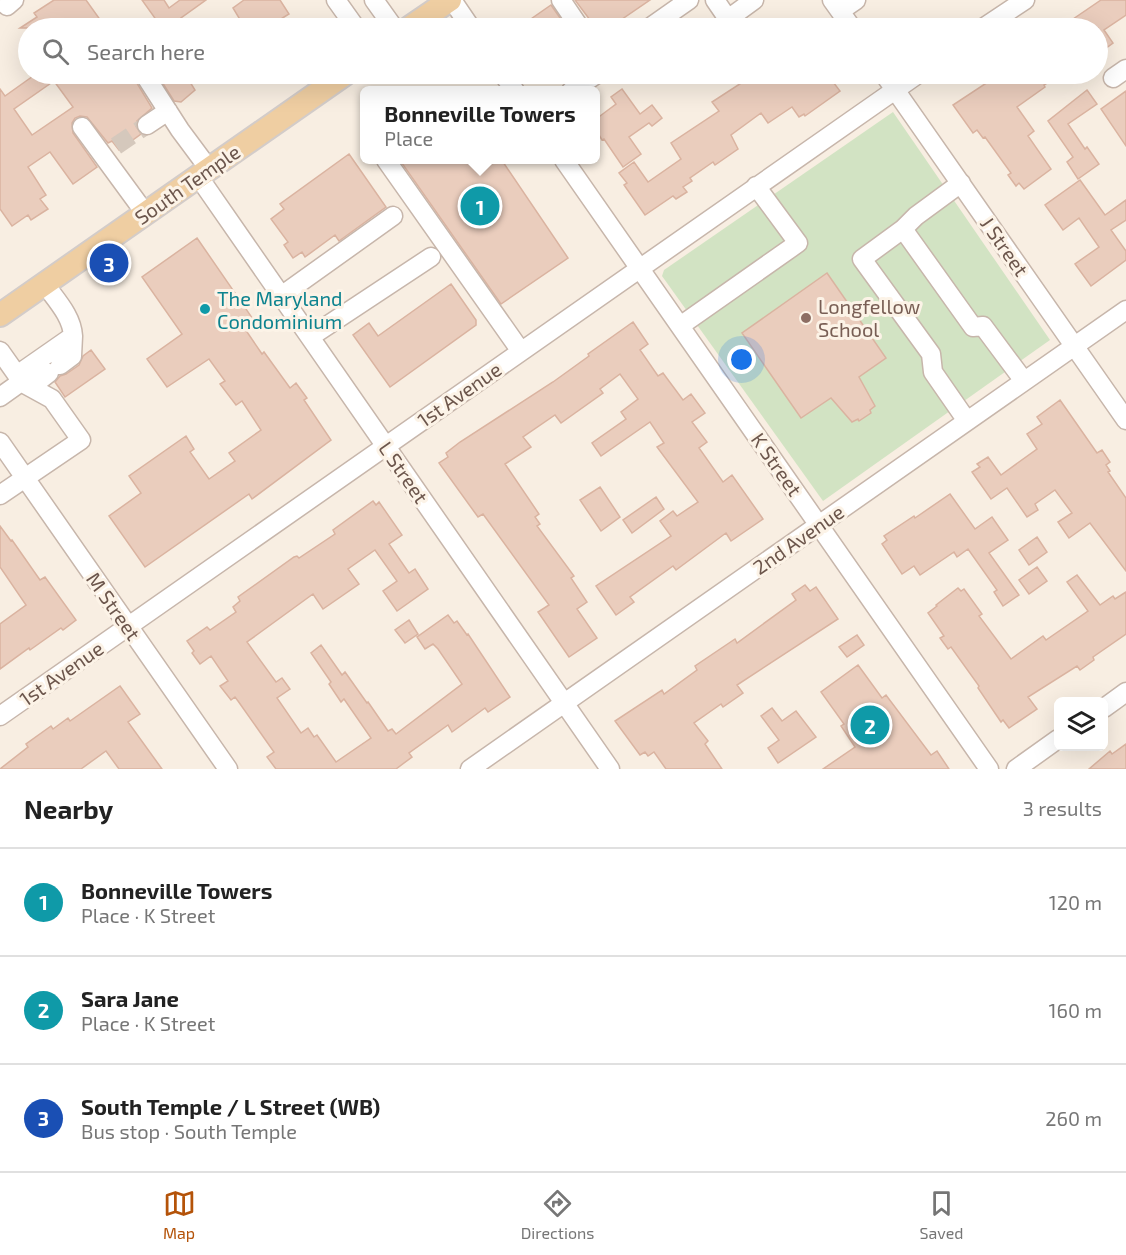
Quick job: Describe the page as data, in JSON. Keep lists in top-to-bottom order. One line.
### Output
{"streets":{"main road":["South Temple"],"street":["J Street","1st Avenue","K Street","L Street","2nd Avenue","M Street"]},"crossings":[["South Temple","L Street"],["J Street","1st Avenue"],["J Street","2nd Avenue"],["1st Avenue","K Street"],["1st Avenue","L Street"],["1st Avenue","M Street"],["K Street","2nd Avenue"],["L Street","2nd Avenue"]],"places":["The Maryland Condominium","Longfellow School"],"page":{"search":"Search here","popup":["Bonneville Towers","Place"],"pins":["1","3","2"],"heading":["Nearby","3 results"],"list":[{"mark":"1","name":"Bonneville Towers","note":"Place · K Street","value":"120 m"},{"mark":"2","name":"Sara Jane","note":"Place · K Street","value":"160 m"},{"mark":"3","name":"South Temple / L Street (WB)","note":"Bus stop · South Temple","value":"260 m"}],"nav":["Map","Directions","Saved"]}}
